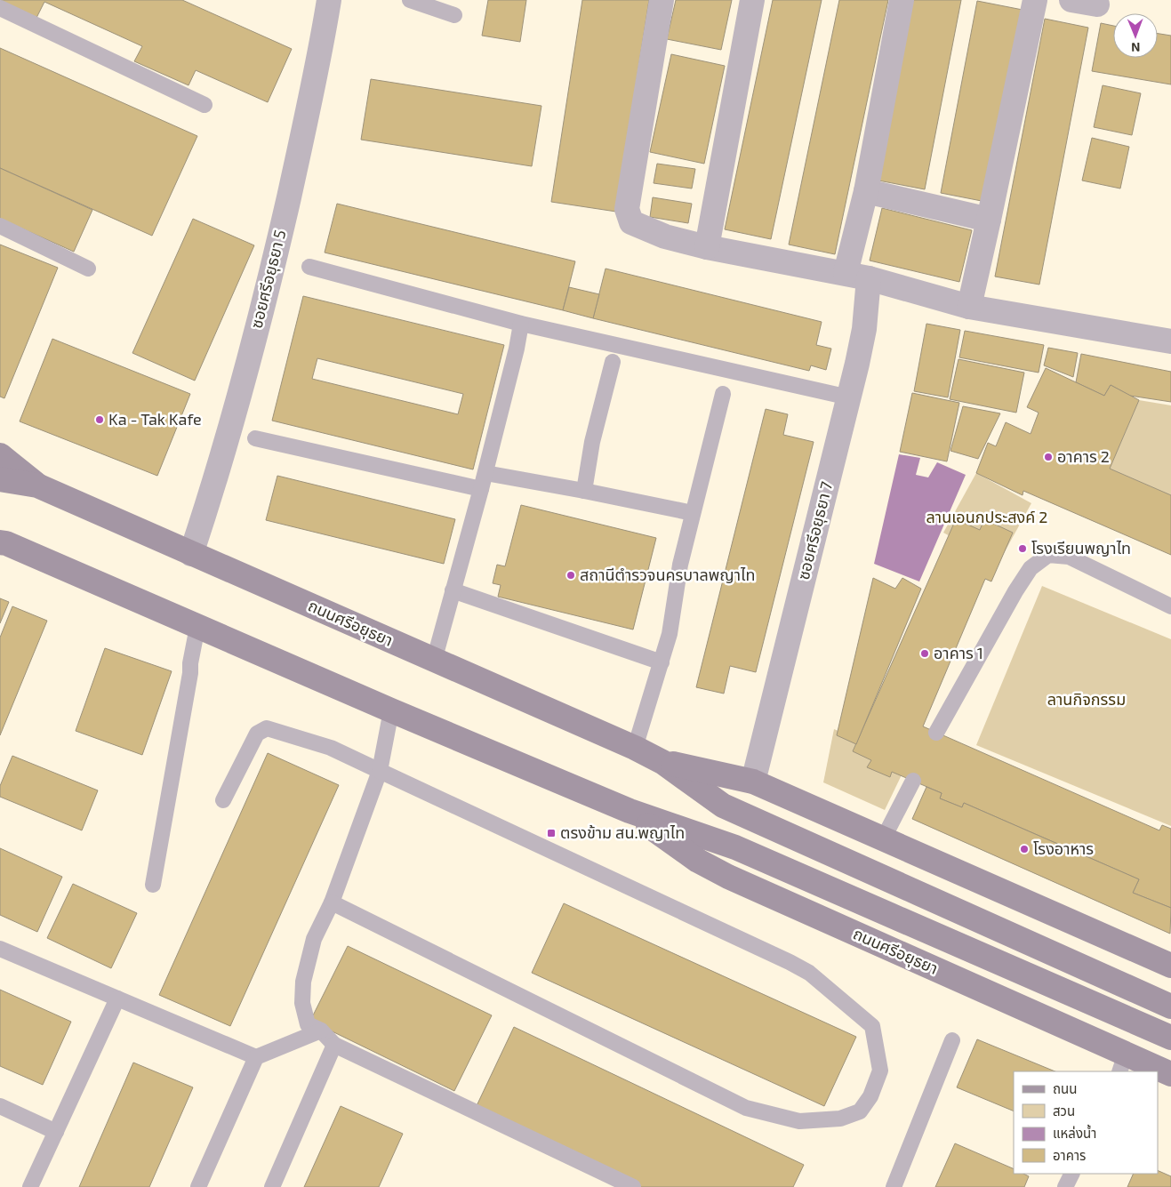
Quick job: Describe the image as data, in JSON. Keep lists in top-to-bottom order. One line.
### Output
{"streets":{"main road":["ถนนศรีอยุธยา"],"street":["ซอยศรีอยุธยา 5","ซอยศรีอยุธยา 7"]},"crossings":[["ซอยศรีอยุธยา 5","ถนนศรีอยุธยา"],["ซอยศรีอยุธยา 7","ถนนศรีอยุธยา"]],"parks":["ลานเอนกประสงค์ 2","ลานกิจกรรม"],"places":{"other":["Ka - Tak Kafe","อาคาร 2","โรงเรียนพญาไท","สถานีตำรวจนครบาลพญาไท","อาคาร 1","โรงอาหาร"],"transit":["ตรงข้าม สน.พญาไท"]},"legend":["ถนน","สวน","แหล่งน้ำ","อาคาร"],"north":"bottom"}
